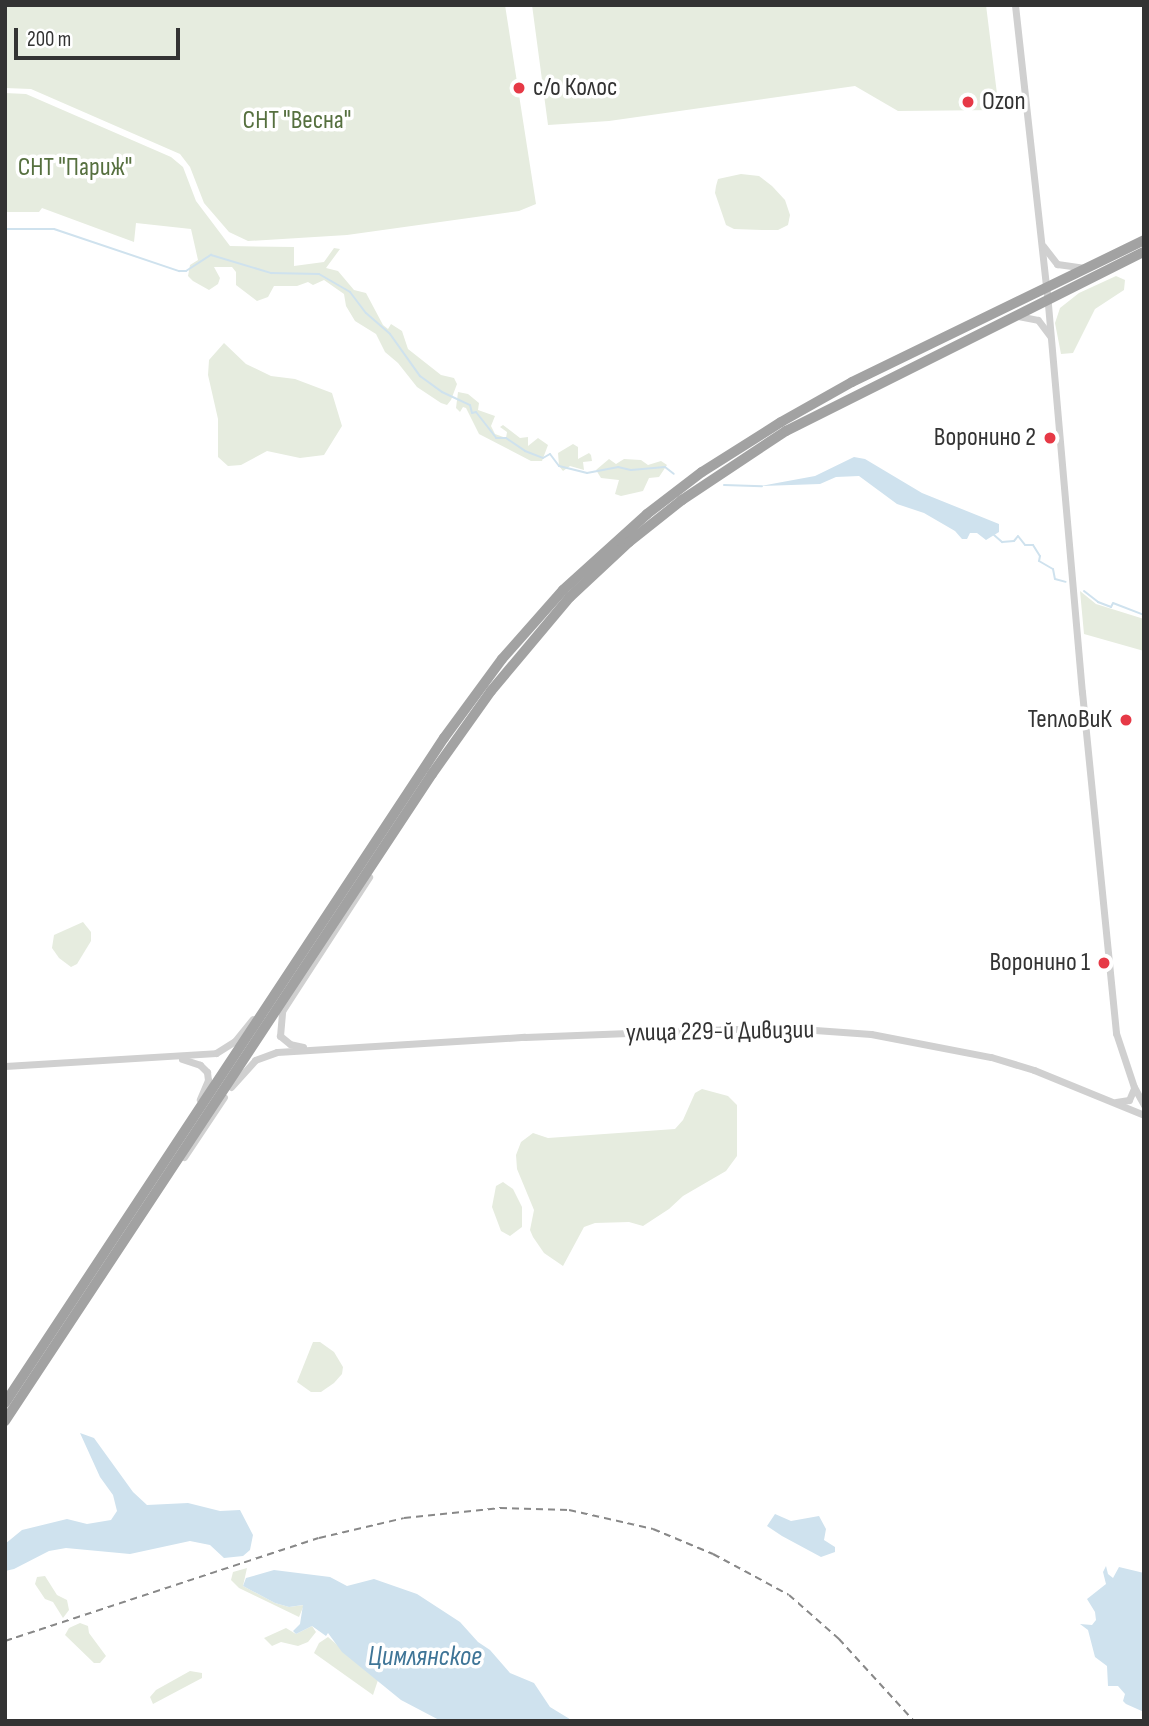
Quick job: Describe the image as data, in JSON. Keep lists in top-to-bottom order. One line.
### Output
{"streets":{"street":["улица 229-й Дивизии"]},"water":["Цимлянское"],"parks":["СНТ \"Весна\"","СНТ \"Париж\""],"places":["с/о Колос","Ozon","Воронино 2","ТеплоВиК","Воронино 1"],"scale_bar":"200 m"}
